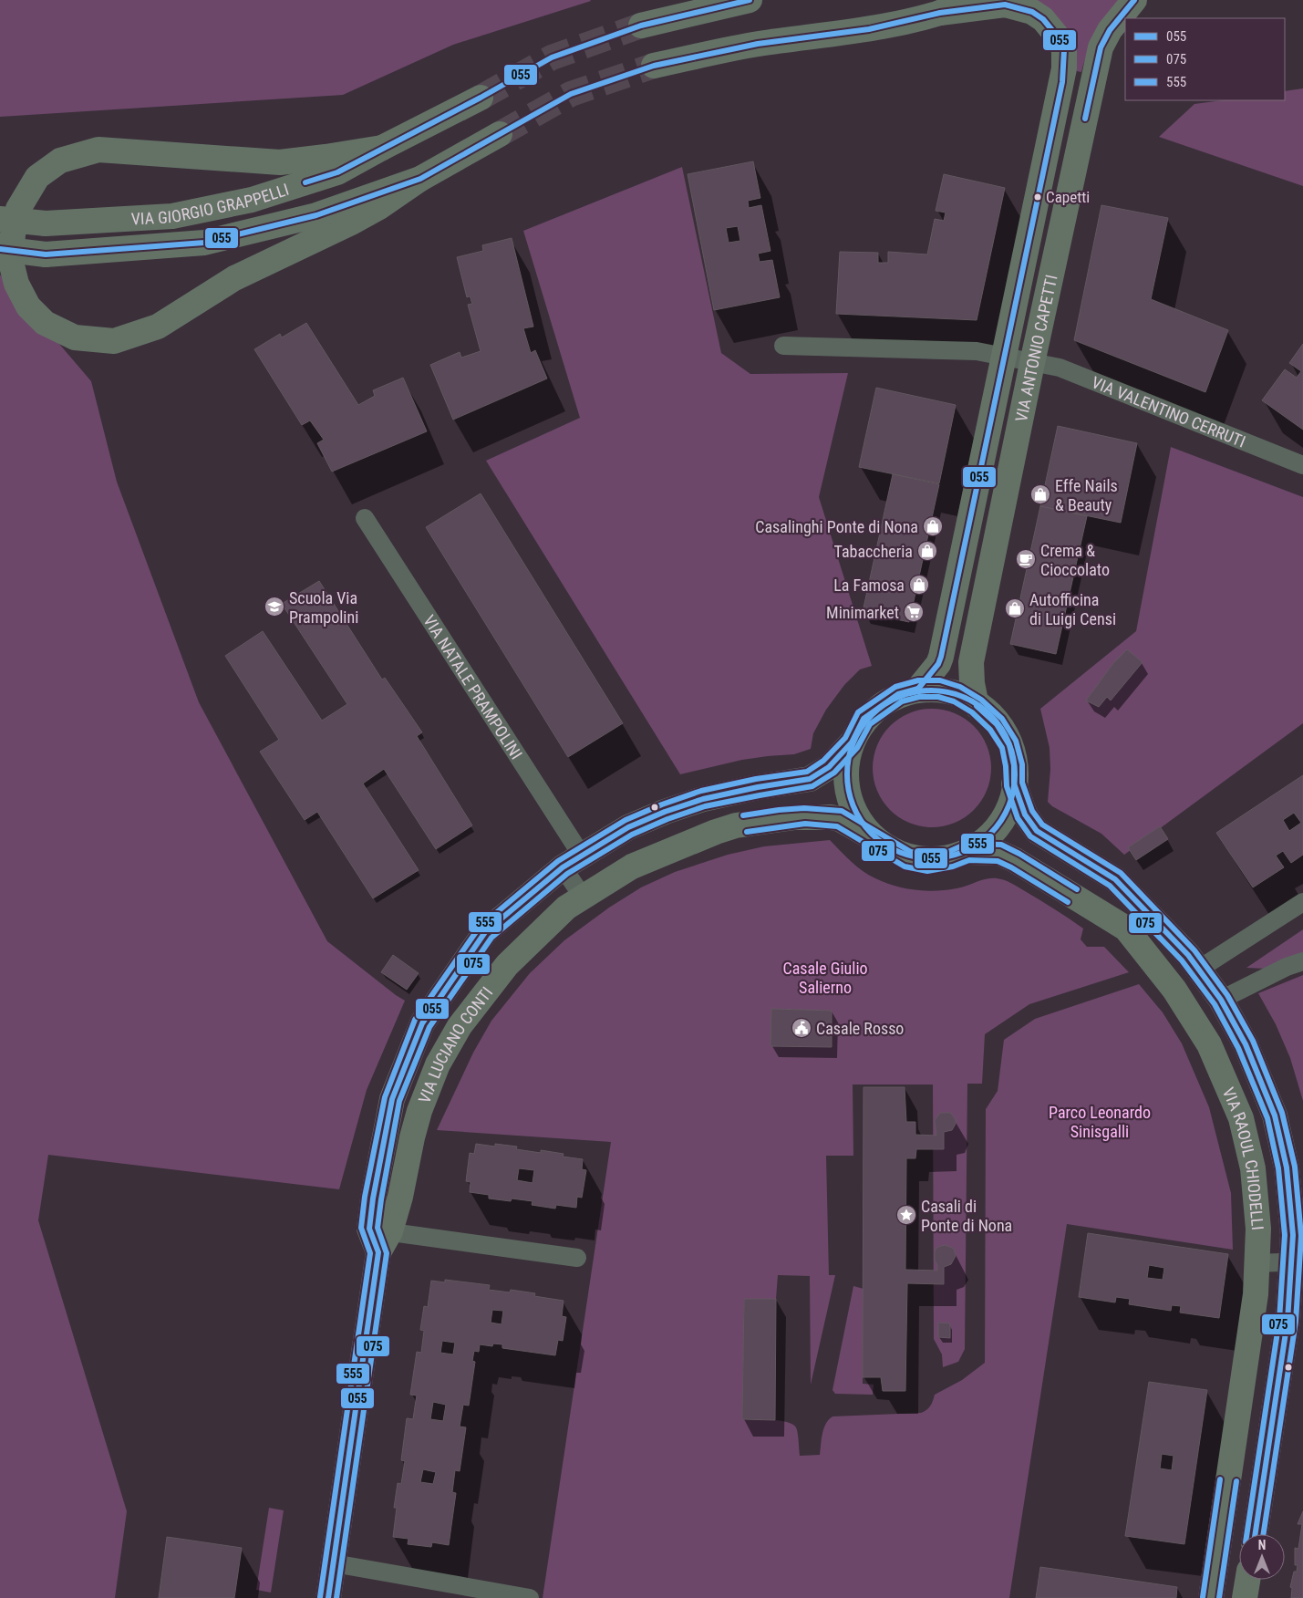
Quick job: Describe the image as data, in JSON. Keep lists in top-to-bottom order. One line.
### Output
{"streets":{"main road":["VIA GIORGIO GRAPPELLI","VIA ANTONIO CAPETTI","VIA LUCIANO CONTI","VIA RAOUL CHIODELLI"],"street":["VIA VALENTINO CERRUTI","VIA NATALE PRAMPOLINI"]},"crossings":[["VIA ANTONIO CAPETTI","VIA VALENTINO CERRUTI"],["VIA NATALE PRAMPOLINI","VIA LUCIANO CONTI"],["VIA LUCIANO CONTI","VIA RAOUL CHIODELLI"]],"parks":["Casale Giulio Salierno","Parco Leonardo Sinisgalli"],"places":{"other":["Capetti"],"shop":["Effe Nails & Beauty","Casalinghi Ponte di Nona","Tabaccheria","La Famosa","Autofficina di Luigi Censi"],"cafe":["Crema & Cioccolato"],"school or university":["Scuola Via Prampolini"],"supermarket":["Minimarket"],"public building":["Casale Rosso"],"place":["Casali di Ponte di Nona"]},"lines":["transit line 055","transit line 555","transit line 075"],"legend":["055","075","555"],"north":"top"}
